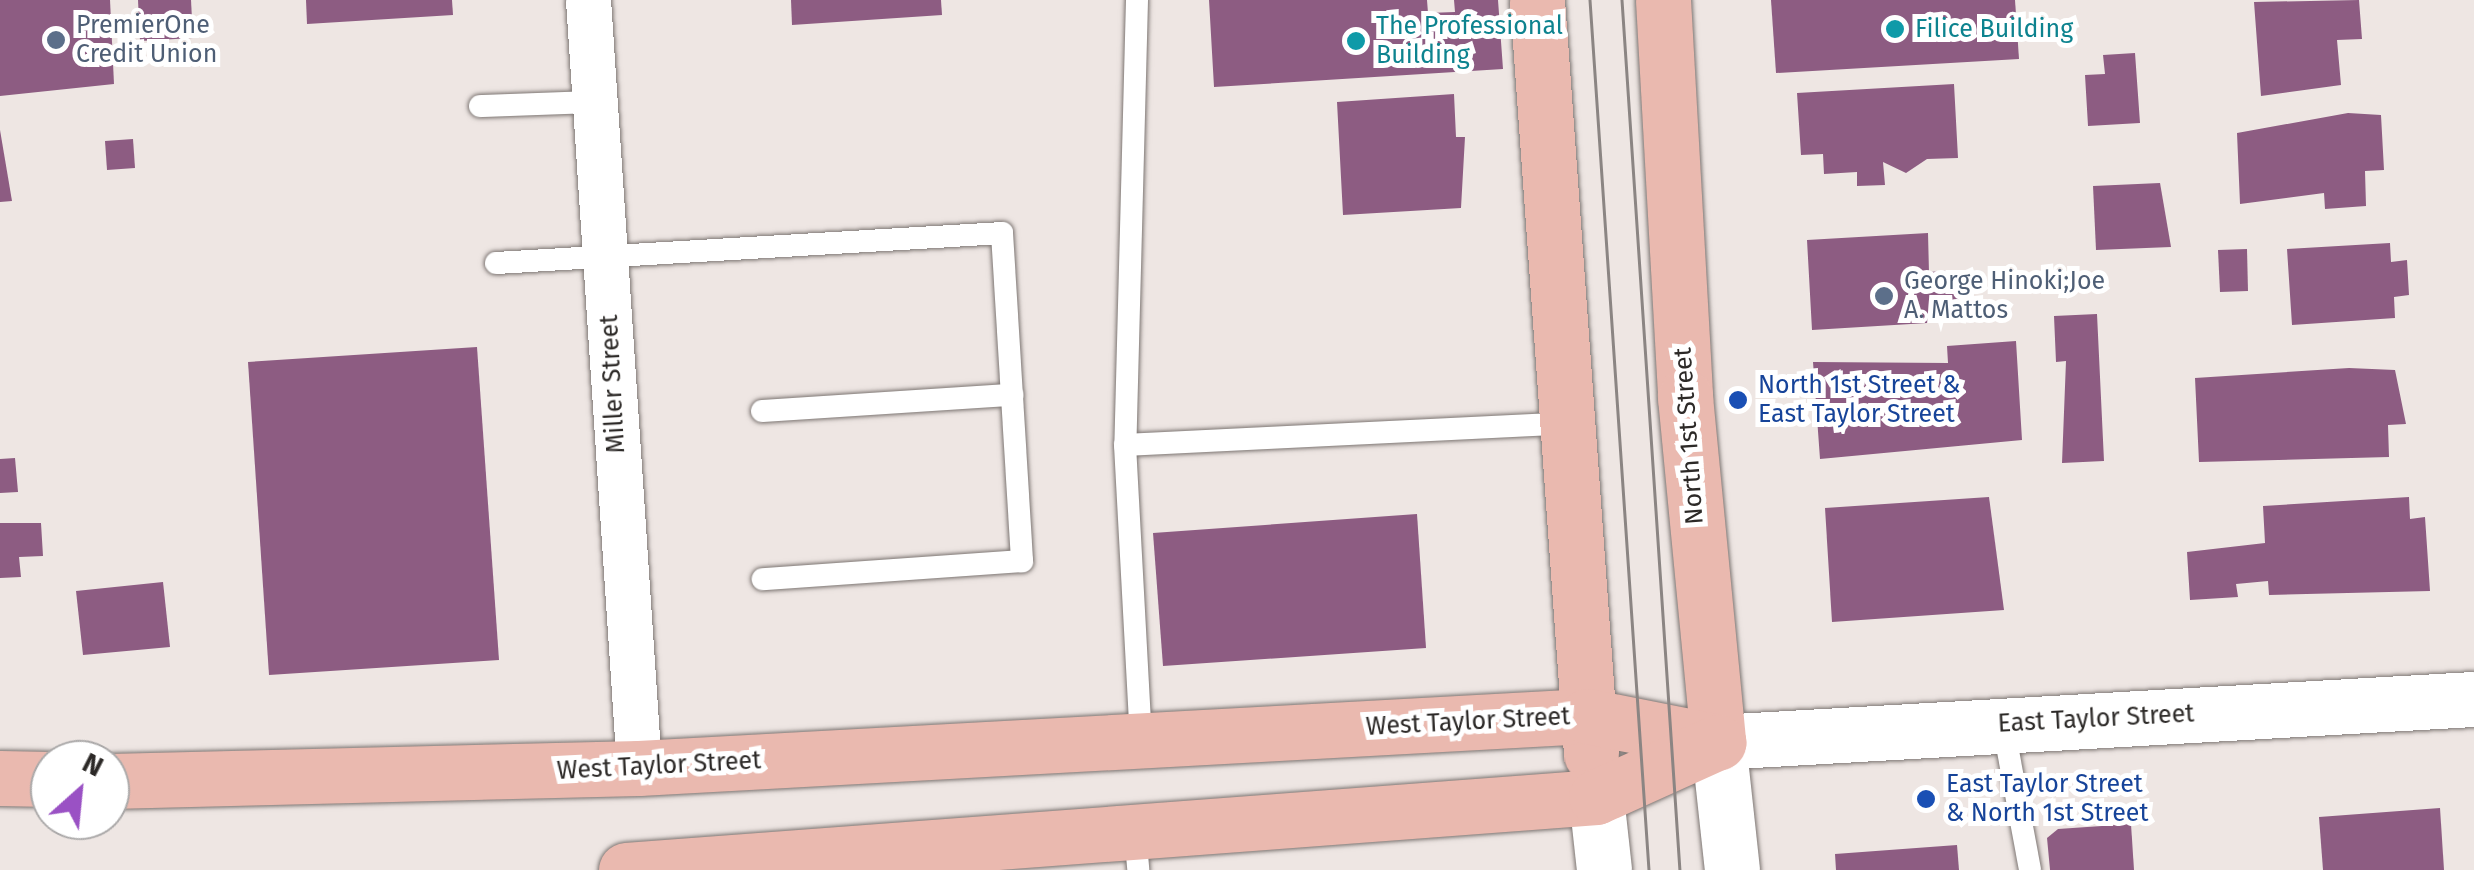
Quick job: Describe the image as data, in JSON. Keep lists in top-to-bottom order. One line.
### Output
{"streets":{"main road":["North 1st Street","East Taylor Street","West Taylor Street"],"street":["Miller Street"]},"crossings":[["Miller Street","West Taylor Street"],["North 1st Street","East Taylor Street"],["North 1st Street","West Taylor Street"],["East Taylor Street","West Taylor Street"]],"places":["Filice Building","PremierOne Credit Union","The Professional Building","George Hinoki;Joe A. Mattos","North 1st Street & East Taylor Street","East Taylor Street & North 1st Street"],"north":"top right"}
